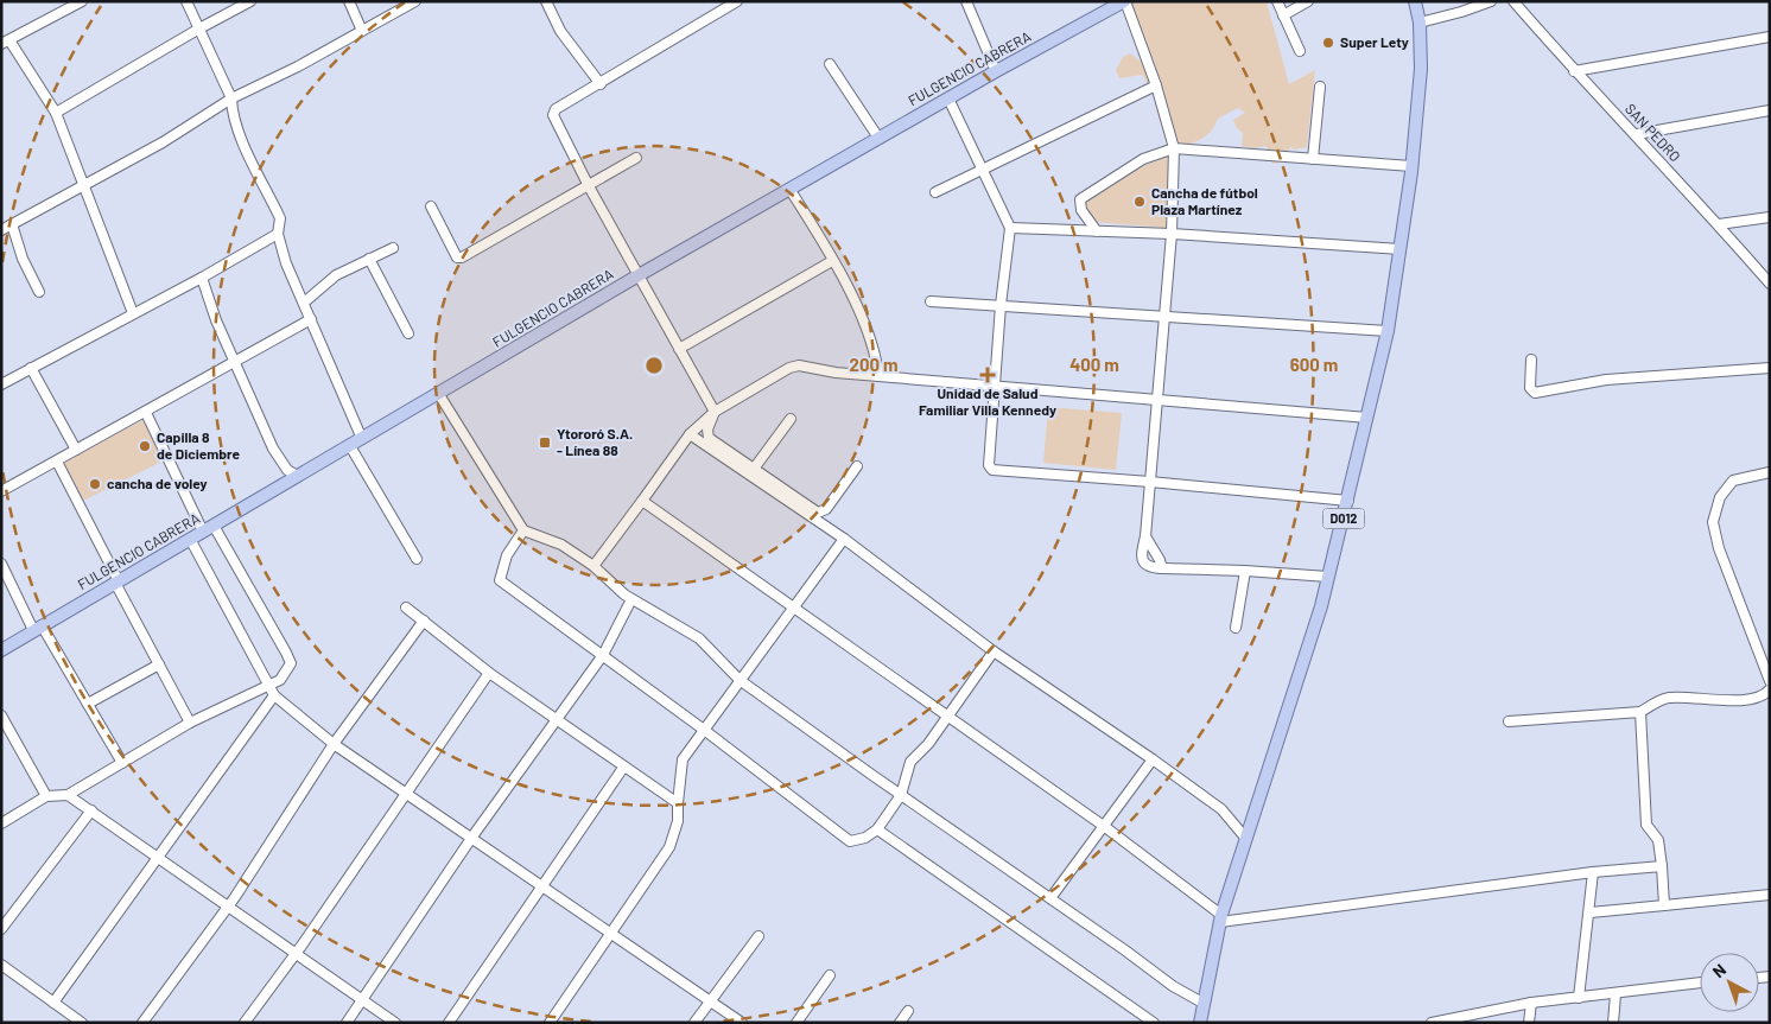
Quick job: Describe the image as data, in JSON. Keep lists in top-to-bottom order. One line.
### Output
{"streets":{"main road":["FULGENCIO CABRERA","D012"],"street":["SAN PEDRO"]},"places":{"other":["Super Lety","Cancha de fútbol Plaza Martínez","Capilla 8 de Diciembre","cancha de voley"],"health":["Unidad de Salud Familiar Villa Kennedy"],"transit":["Ytororó S.A. - Línea 88"]},"north":"top left","rings":["200 m","400 m","600 m"]}
